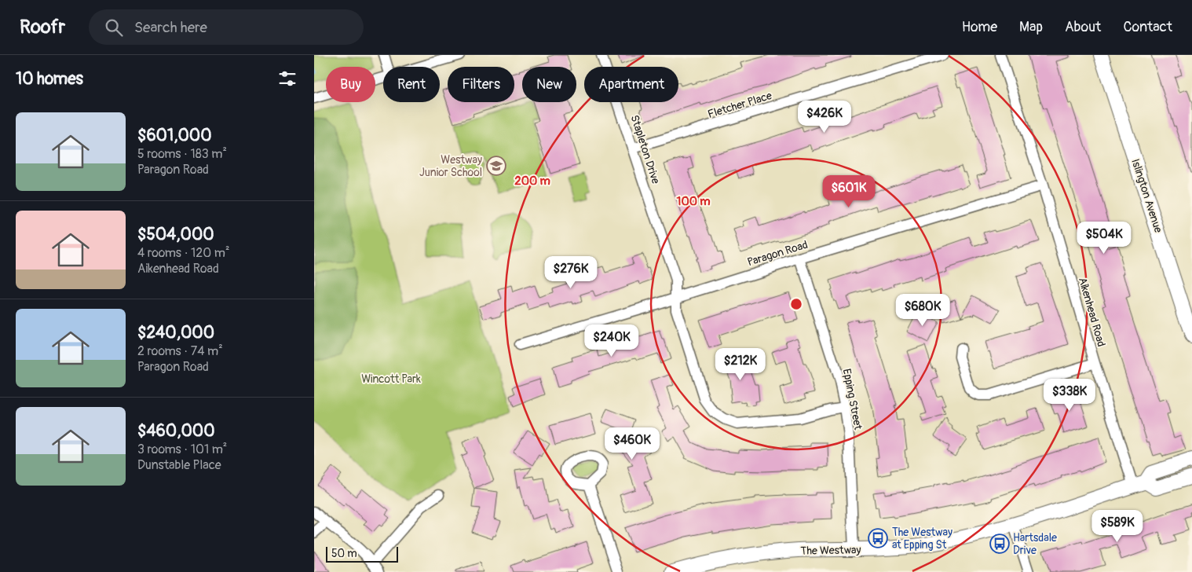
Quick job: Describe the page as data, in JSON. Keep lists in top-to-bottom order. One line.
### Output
{"streets":{"main road":["Islington Avenue","The Westway"],"street":["Fletcher Place","Stapleton Drive","Paragon Road","Aikenhead Road","Epping Street"]},"crossings":[["Fletcher Place","Stapleton Drive"],["Stapleton Drive","Paragon Road"],["Stapleton Drive","Epping Street"],["Paragon Road","Aikenhead Road"],["Paragon Road","Epping Street"],["Aikenhead Road","The Westway"],["Epping Street","The Westway"]],"parks":["Wincott Park"],"places":{"school or university":["Westway Junior School"],"bus stop":["The Westway at Epping St","Hartsdale Drive"]},"scale_bar":"50 m","page":{"header":"Roofr","search":"Search here","nav":["Home","Map","About","Contact"],"heading":"10 homes","chip":["Buy","Rent","Filters","New","Apartment"],"price":["$426K","$601K","$504K","$276K","$680K","$240K","$212K","$338K","$460K","$589K"],"list":[{"name":"$601,000","note":"5 rooms · 183 m² · Paragon Road"},{"name":"$504,000","note":"4 rooms · 120 m² · Aikenhead Road"},{"name":"$240,000","note":"2 rooms · 74 m² · Paragon Road"},{"name":"$460,000","note":"3 rooms · 101 m² · Dunstable Place"}],"scale":"50 m"},"rings":["200 m","100 m"]}
